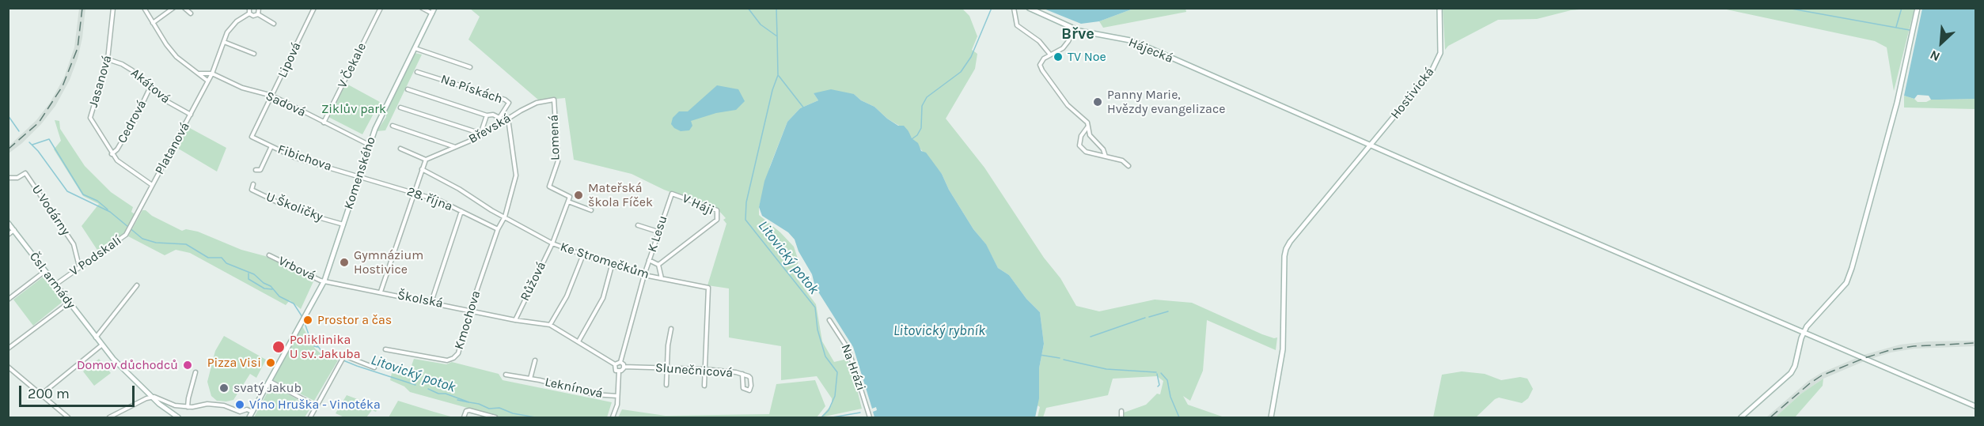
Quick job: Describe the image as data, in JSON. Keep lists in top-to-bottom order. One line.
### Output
{"streets":{"street":["Hájecká","Lipová","V Čekale","Jasanová","Akátová","Na Pískách","Hostivická","Sadová","Cedrová","Břevská","Lomená","Platanová","Fibichova","Komenského","28. října","V Háji","U Školičky","U Vodárny","K Lesu","V Podskalí","Ke Stromečkům","Vrbová","Čsl. armády","Růžová","Školská","Kmochova","Na Hrázi","Slunečnicová","Leknínová"]},"crossings":[["Hájecká","Hostivická"],["Lipová","Sadová"],["Lipová","Fibichova"],["V Čekale","Sadová"],["Jasanová","Akátová"],["Jasanová","Cedrová"],["Jasanová","Platanová"],["Akátová","Cedrová"],["Akátová","Platanová"],["Na Pískách","Břevská"],["Na Pískách","Komenského"],["Sadová","Platanová"],["Sadová","Komenského"],["Břevská","Lomená"],["Břevská","Kmochova"],["Platanová","V Podskalí"],["Fibichova","Komenského"],["Fibichova","28. října"],["Komenského","28. října"],["Komenského","U Školičky"],["Komenského","Vrbová"],["Komenského","Školská"],["28. října","Kmochova"],["V Háji","K Lesu"],["U Vodárny","V Podskalí"],["K Lesu","Ke Stromečkům"],["K Lesu","Slunečnicová"],["K Lesu","Leknínová"],["V Podskalí","Čsl. armády"],["Ke Stromečkům","Růžová"],["Ke Stromečkům","Kmochova"],["Ke Stromečkům","Slunečnicová"],["Vrbová","Školská"],["Růžová","Školská"],["Školská","Kmochova"],["Slunečnicová","Leknínová"]],"districts":["Břve"],"water":["Litovický potok","Litovický rybník"],"parks":["Ziklův park"],"places":["TV Noe","Panny Marie, Hvězdy evangelizace","Mateřská škola Fíček","Gymnázium Hostivice","Prostor a čas","Poliklinika U sv. Jakuba","Pizza Visi","Domov důchodců","svatý Jakub","Víno Hruška - Vinotéka"],"scale_bar":"200 m","north":"bottom left"}
